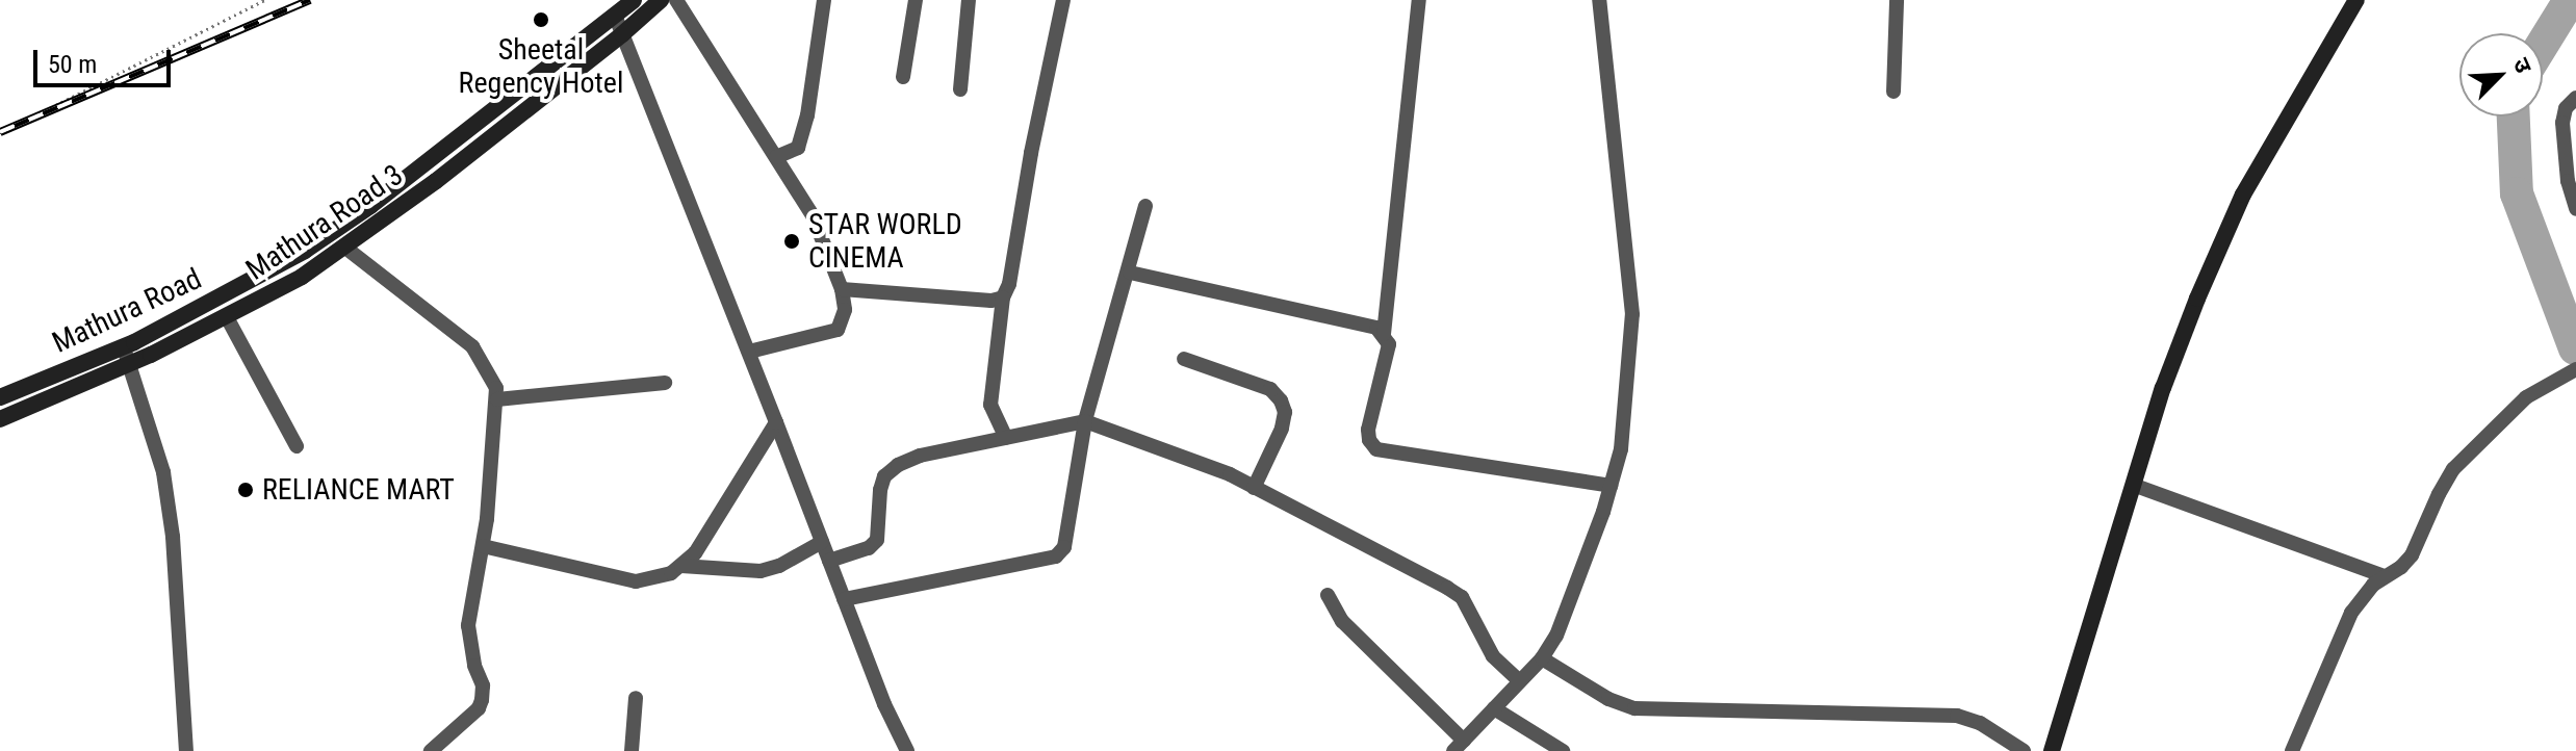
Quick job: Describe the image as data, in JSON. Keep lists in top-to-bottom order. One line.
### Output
{"streets":{"main road":["Mathura Road 3","Mathura Road"]},"crossings":[["Mathura Road 3","Mathura Road"]],"places":["Sheetal Regency Hotel","STAR WORLD CINEMA","RELIANCE MART"],"scale_bar":"50 m","north":"top right"}
